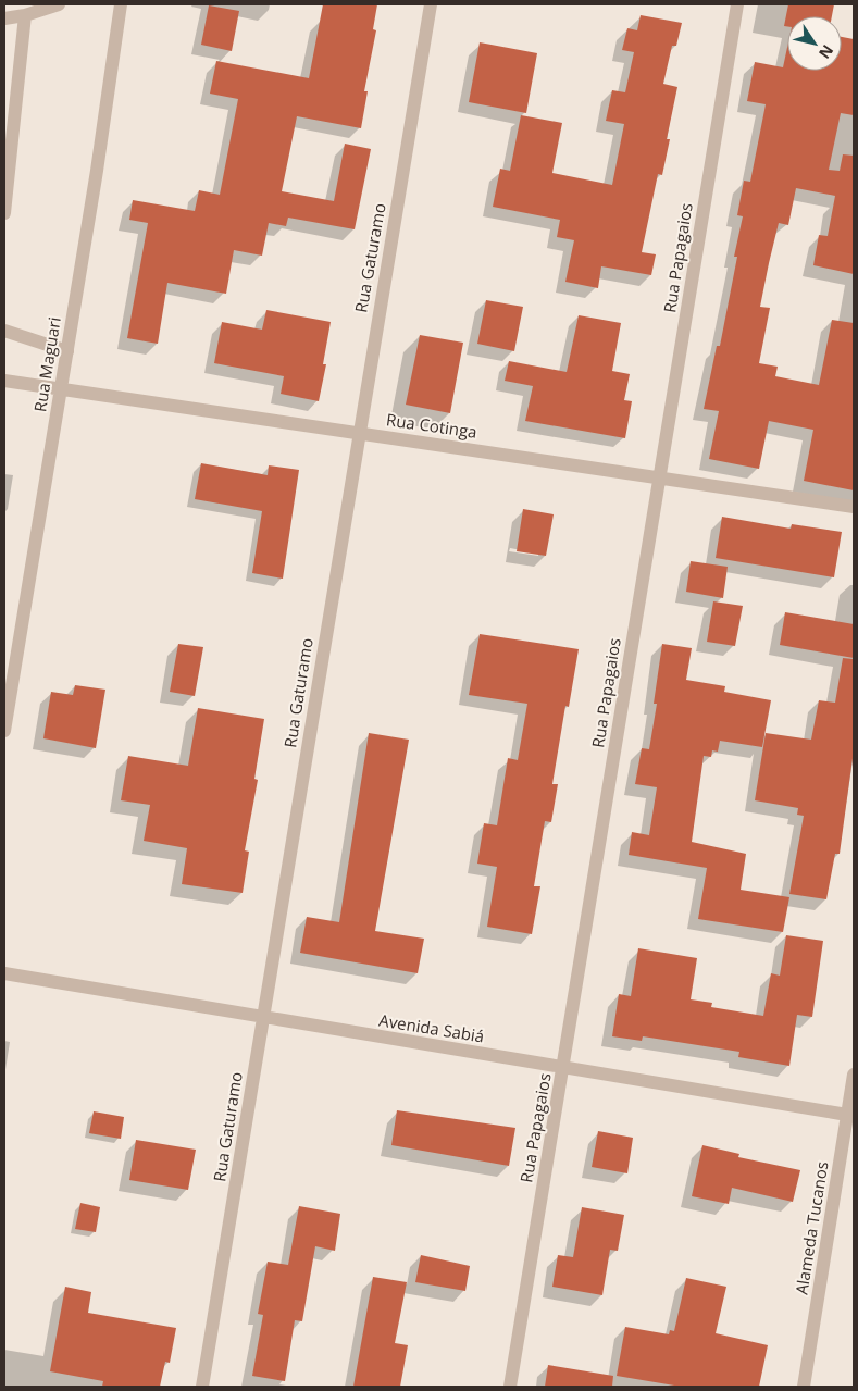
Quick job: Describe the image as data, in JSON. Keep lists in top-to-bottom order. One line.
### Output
{"streets":{"street":["Rua Gaturamo","Rua Papagaios","Rua Maguari","Rua Cotinga","Avenida Sabiá","Alameda Tucanos"]},"crossings":[["Rua Gaturamo","Rua Cotinga"],["Rua Gaturamo","Avenida Sabiá"],["Rua Papagaios","Rua Cotinga"],["Rua Papagaios","Avenida Sabiá"],["Rua Maguari","Rua Cotinga"],["Avenida Sabiá","Alameda Tucanos"]],"north":"bottom right"}
